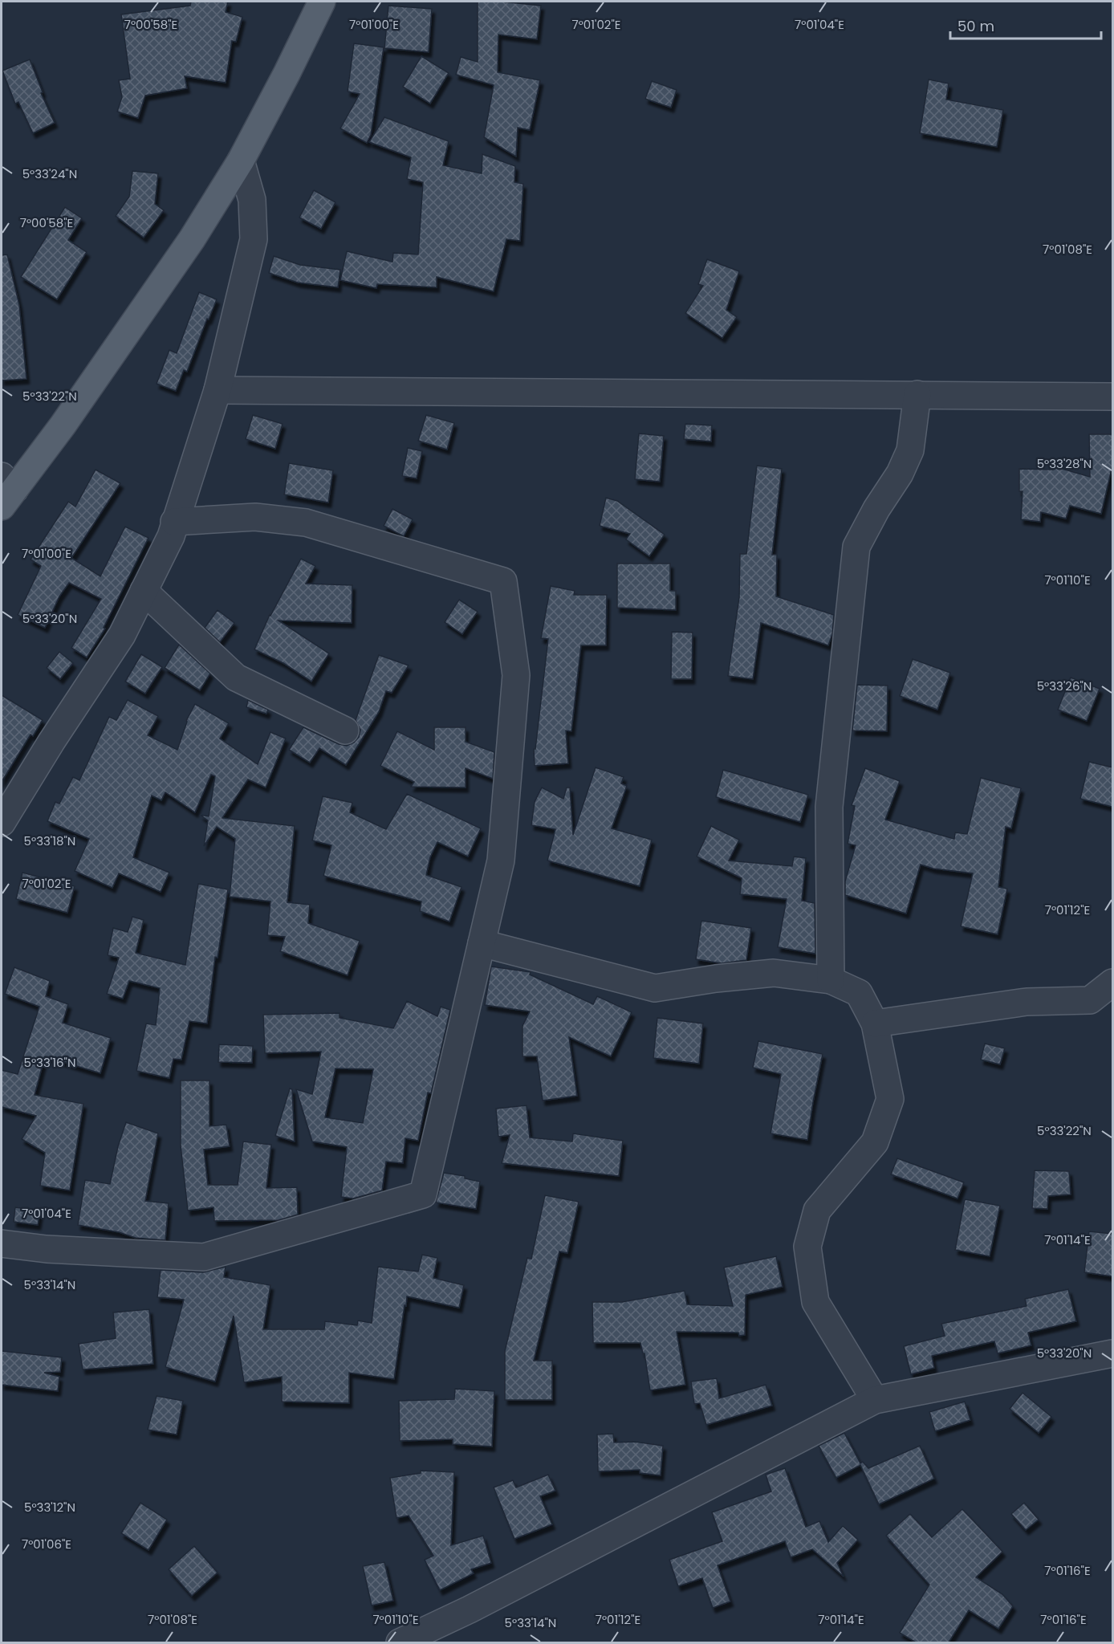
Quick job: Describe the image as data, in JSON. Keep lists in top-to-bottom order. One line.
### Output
{"scale_bar":"50 m","coordinates":["7°00'58\"E","7°01'02\"E","7°01'04\"E","7°01'00\"E","5°33'24\"N","7°01'08\"E","5°33'22\"N","5°33'28\"N","7°01'10\"E","5°33'20\"N","5°33'26\"N","5°33'18\"N","7°01'12\"E","5°33'16\"N","7°01'14\"E","5°33'14\"N","5°33'12\"N","7°01'06\"E","7°01'16\"E"]}
